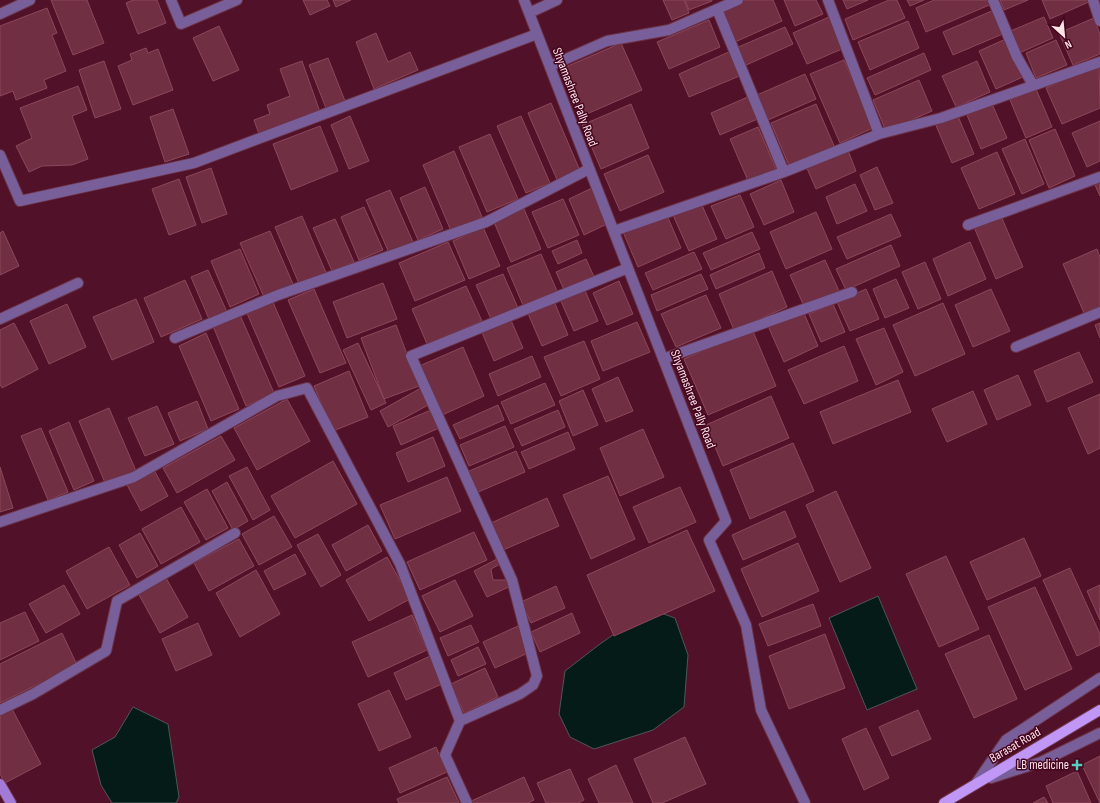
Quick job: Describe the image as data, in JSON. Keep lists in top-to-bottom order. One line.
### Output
{"streets":{"main road":["Barasat Road"],"street":["Shyamashree Pally Road"]},"places":{"health":["LB medicine"]},"north":"bottom right"}
